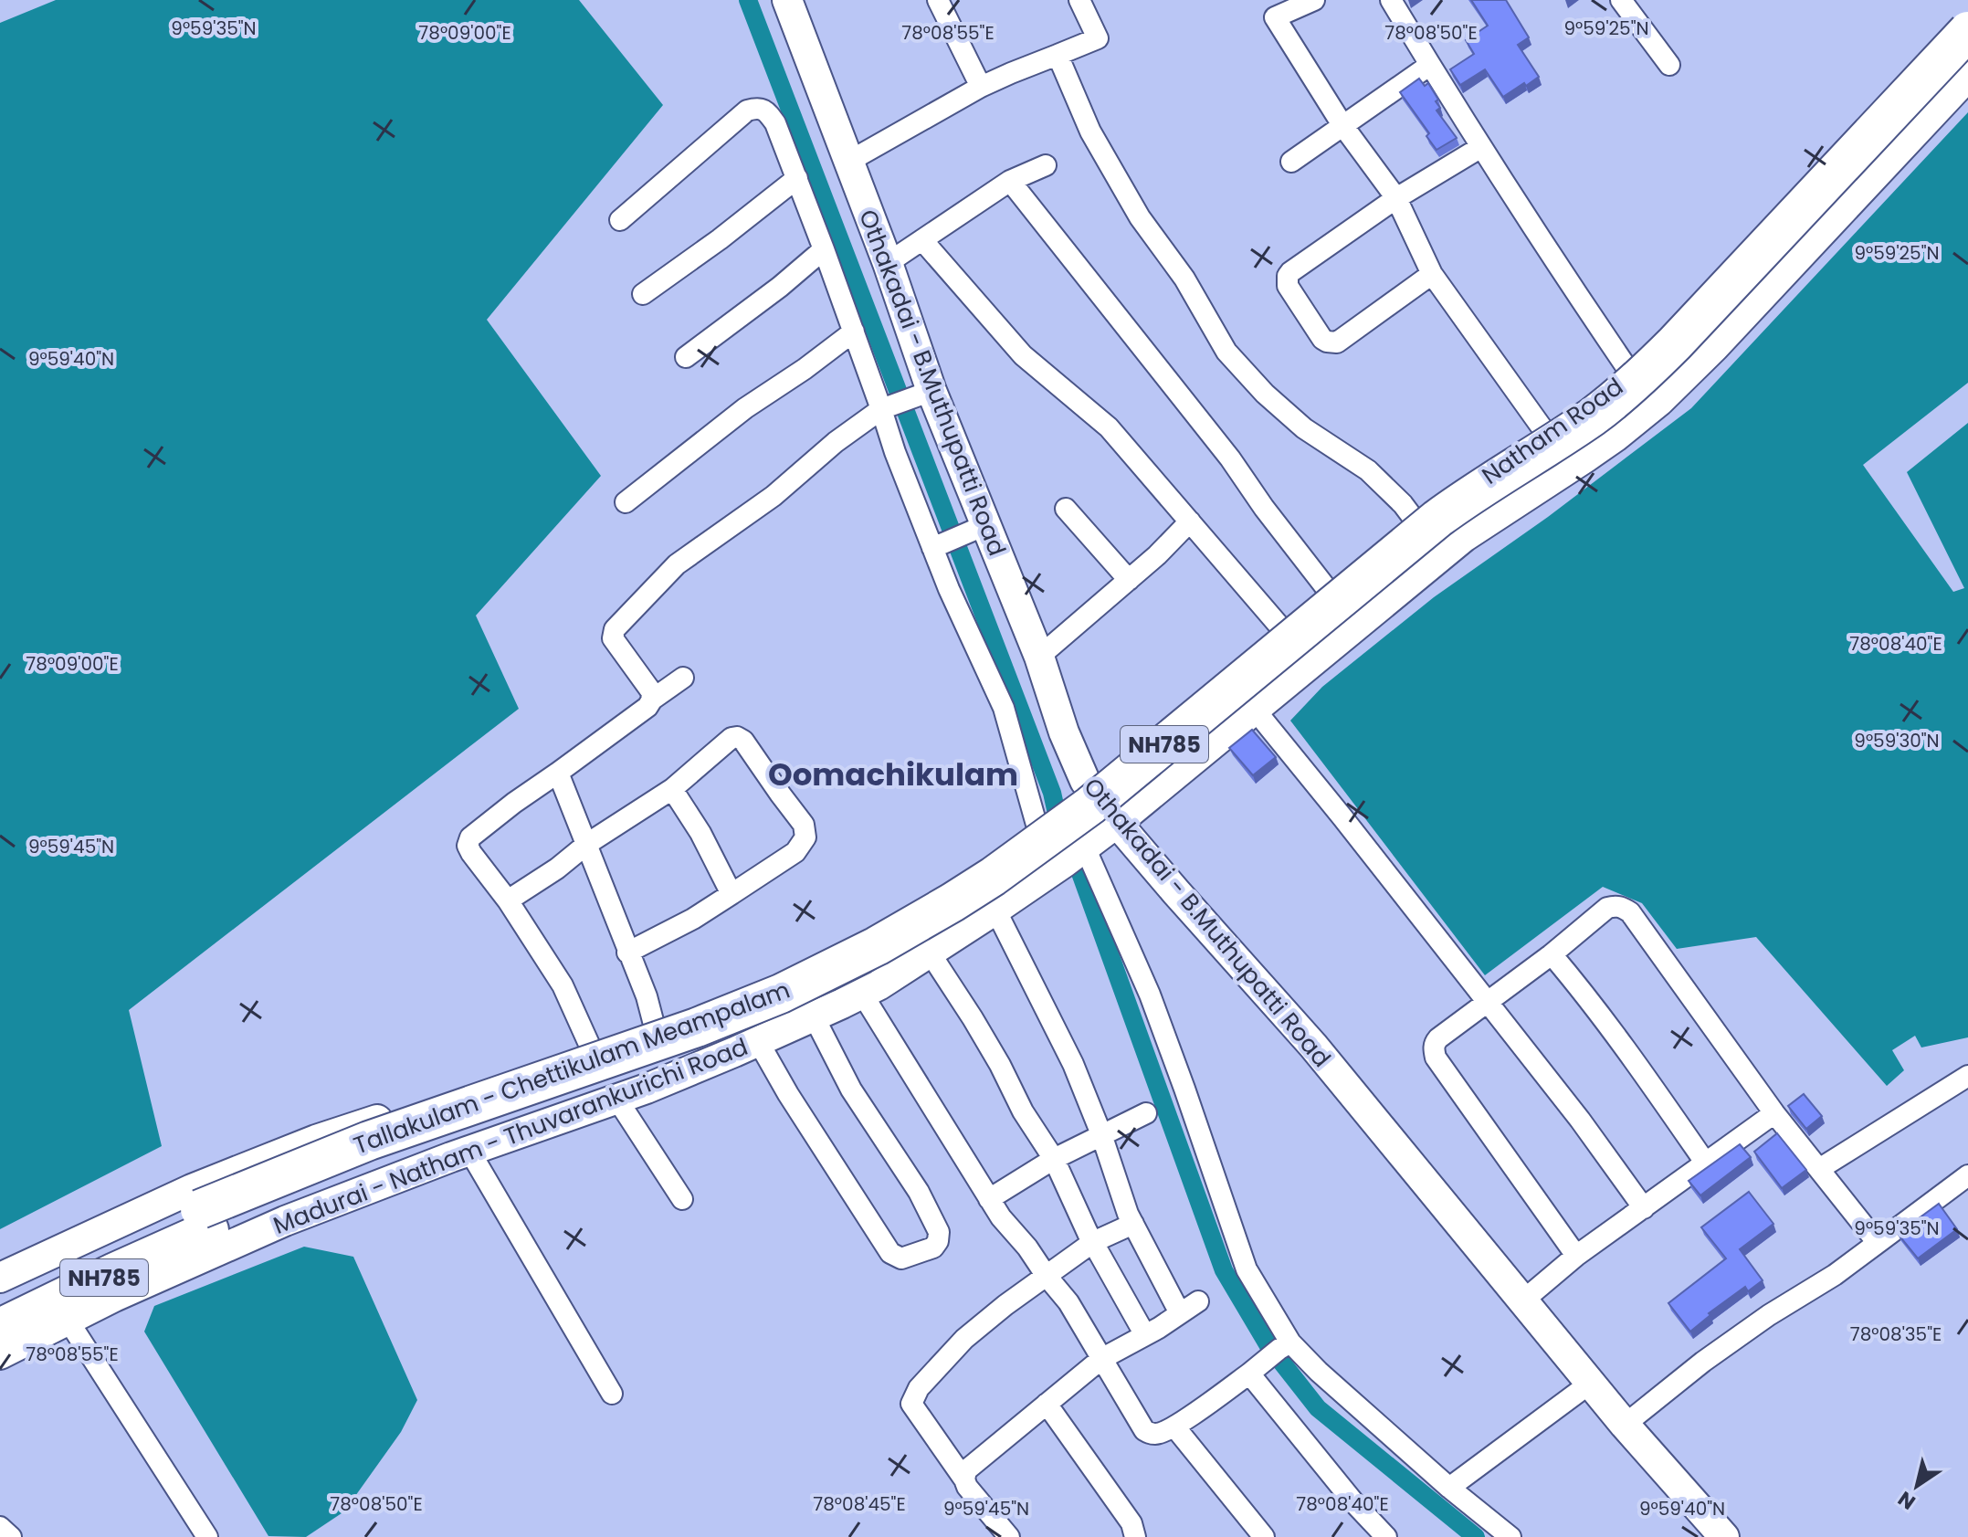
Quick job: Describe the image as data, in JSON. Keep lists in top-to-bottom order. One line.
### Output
{"streets":{"highway":["NH785","Tallakulam - Chettikulam Meampalam"],"main road":["Othakadai - B.Muthupatti Road","Natham Road","Madurai - Natham - Thuvarankurichi Road"]},"crossings":[["Othakadai - B.Muthupatti Road","Natham Road"],["Othakadai - B.Muthupatti Road","Madurai - Natham - Thuvarankurichi Road"],["Natham Road","Madurai - Natham - Thuvarankurichi Road"]],"districts":["Oomachikulam"],"north":"bottom left","coordinates":["9°59'35\"N","9°59'25\"N","78°09'00\"E","78°08'55\"E","78°08'50\"E","9°59'40\"N","78°08'40\"E","9°59'30\"N","9°59'45\"N","78°08'35\"E","78°08'45\"E"]}
